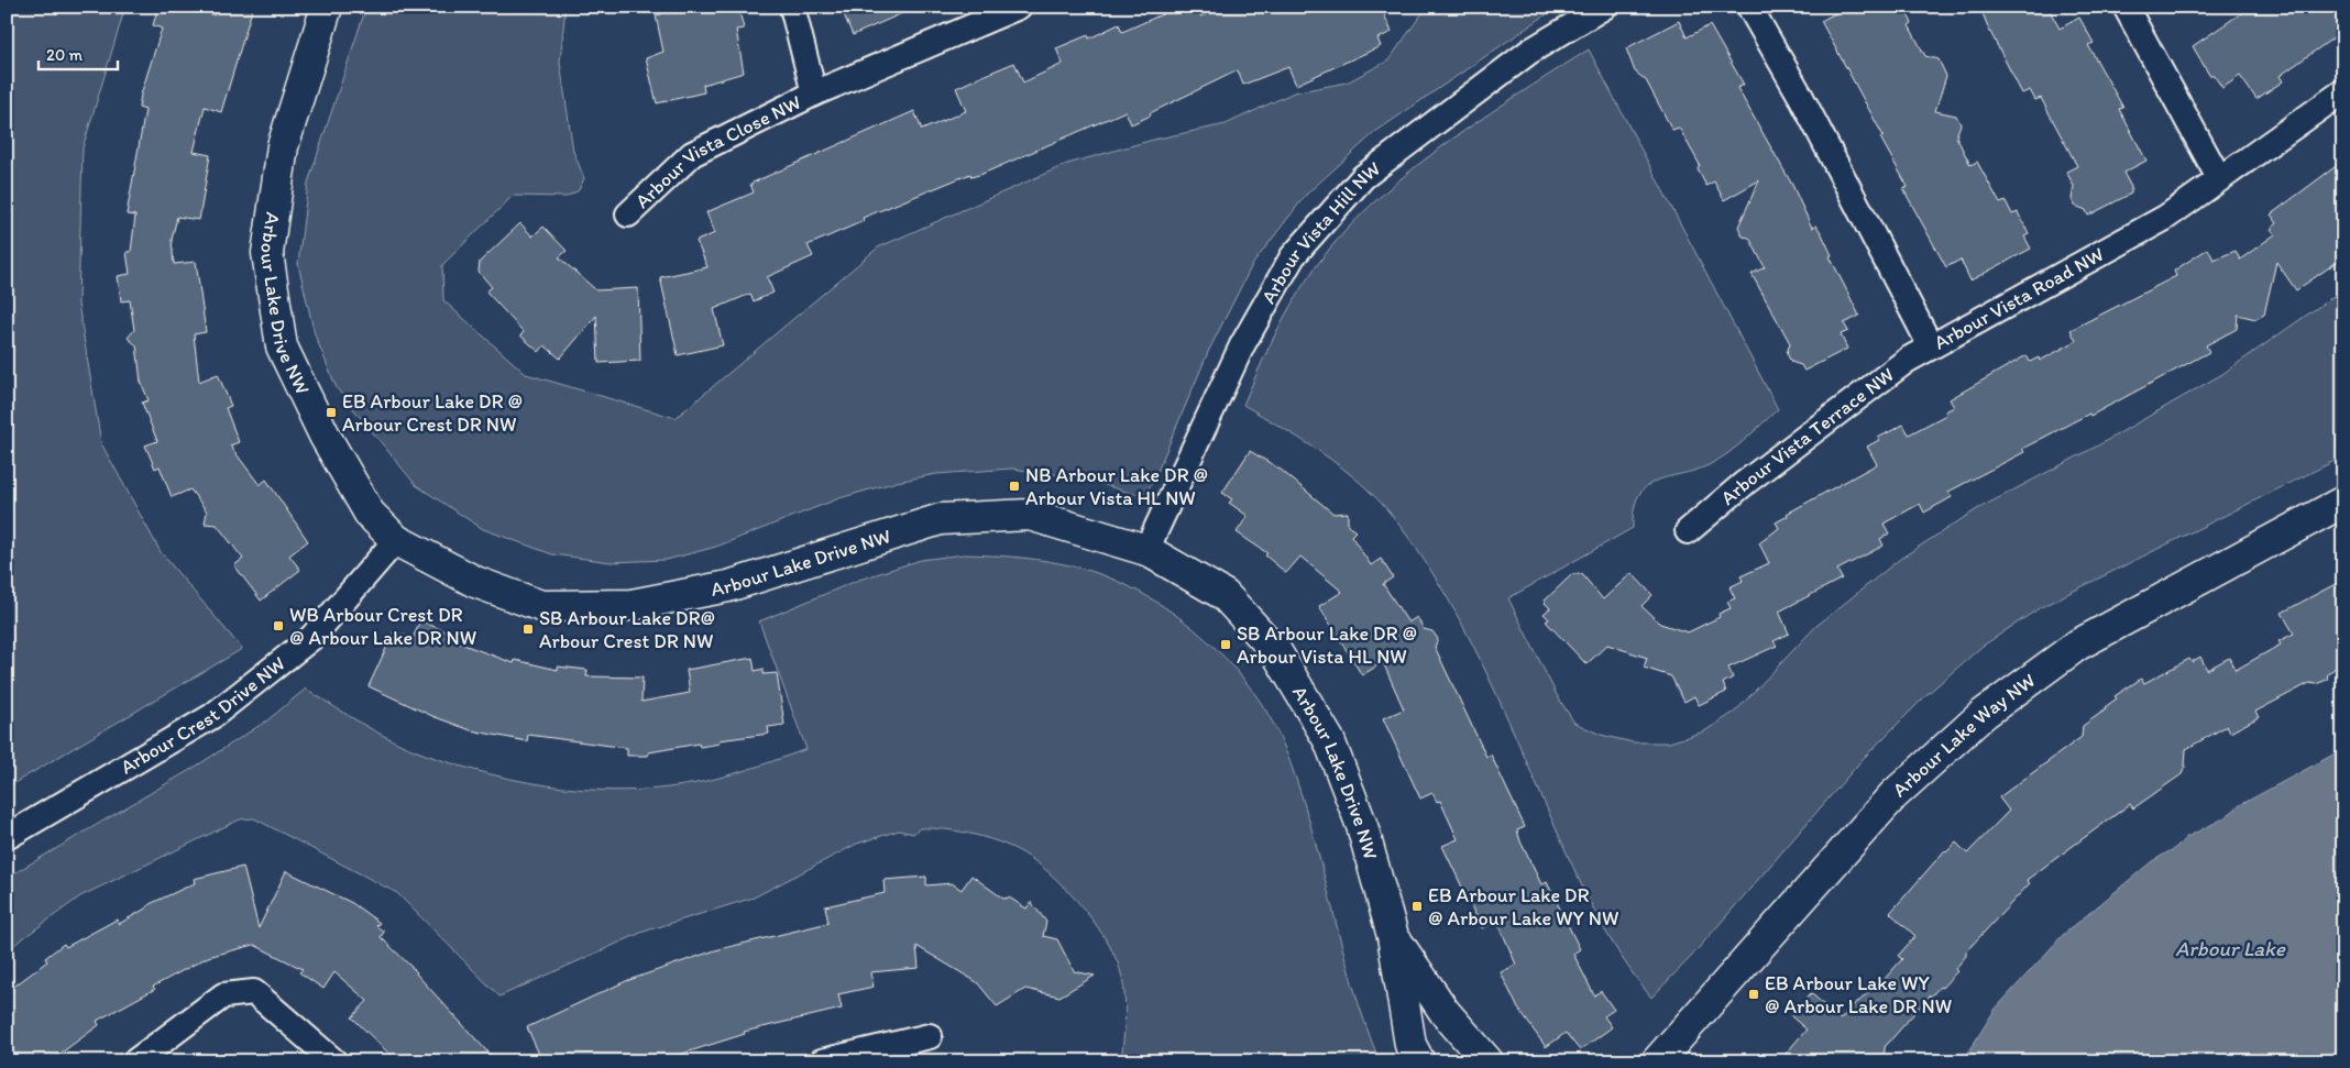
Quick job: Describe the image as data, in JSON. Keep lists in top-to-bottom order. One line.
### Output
{"streets":{"street":["Arbour Vista Close NW","Arbour Vista Hill NW","Arbour Vista Road NW","Arbour Lake Drive NW","Arbour Vista Terrace NW","Arbour Crest Drive NW","Arbour Lake Way NW"]},"crossings":[["Arbour Vista Hill NW","Arbour Lake Drive NW"],["Arbour Vista Road NW","Arbour Vista Terrace NW"],["Arbour Lake Drive NW","Arbour Crest Drive NW"]],"water":["Arbour Lake"],"places":{"transit":["EB Arbour Lake DR @ Arbour Crest DR NW","NB Arbour Lake DR @ Arbour Vista HL NW","WB Arbour Crest DR @ Arbour Lake DR NW","SB Arbour Lake DR@ Arbour Crest DR NW","SB Arbour Lake DR @ Arbour Vista HL NW","EB Arbour Lake DR @ Arbour Lake WY NW","EB Arbour Lake WY @ Arbour Lake DR NW"]},"scale_bar":"20 m"}
